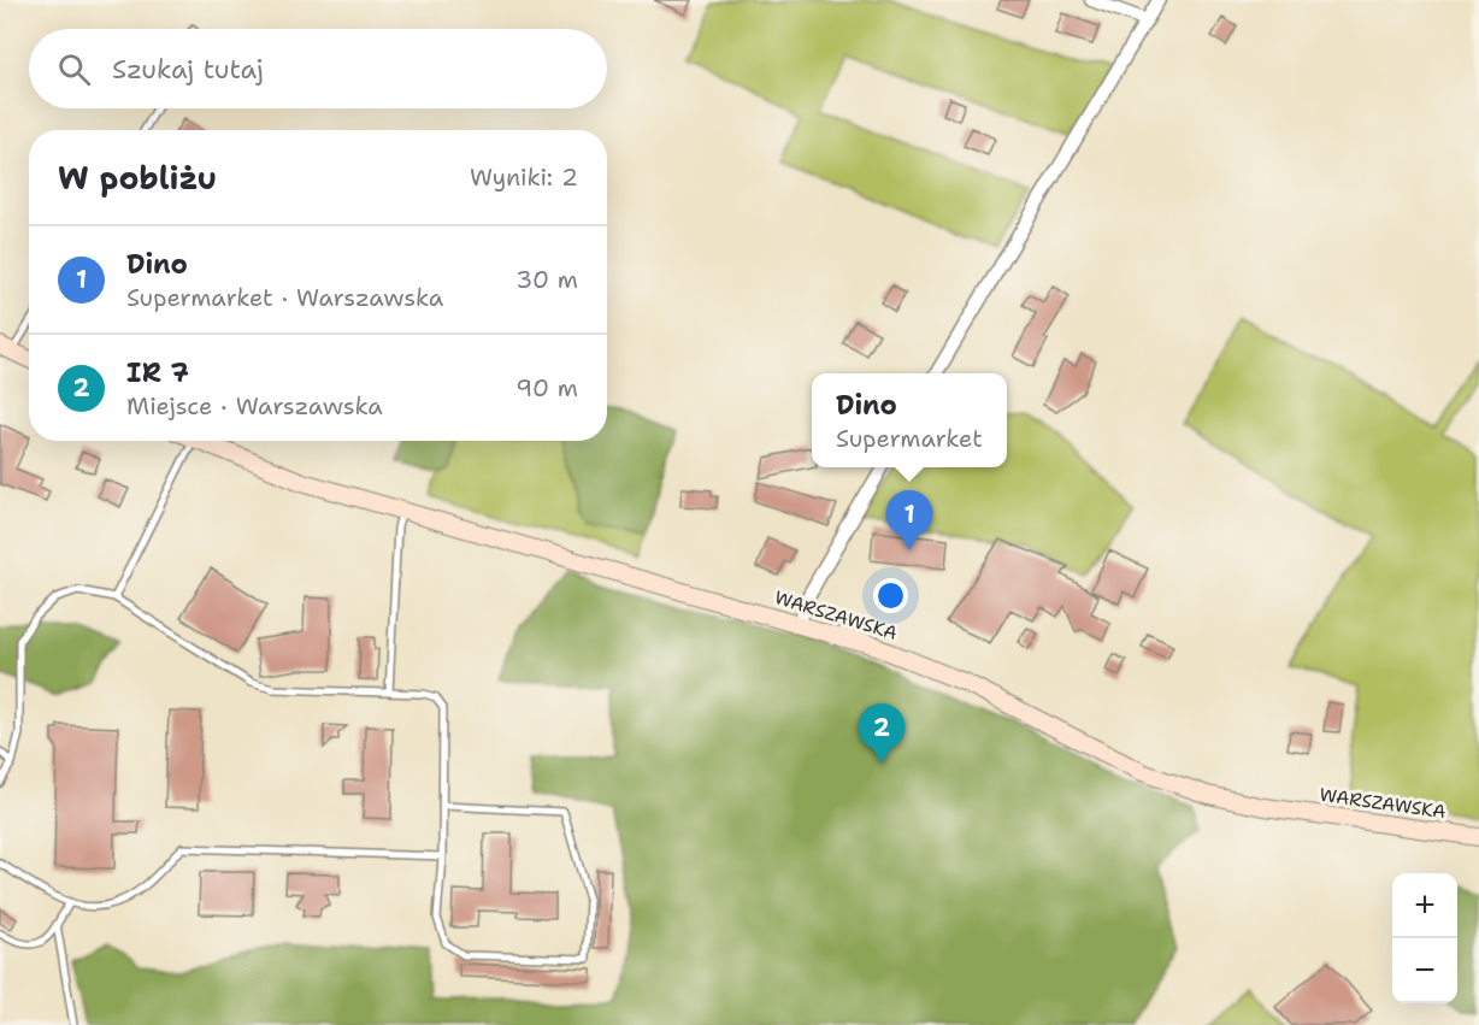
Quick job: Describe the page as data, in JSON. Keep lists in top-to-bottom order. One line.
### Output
{"streets":{"main road":["WARSZAWSKA"]},"page":{"search":"Szukaj tutaj","heading":["W pobliżu","Wyniki: 2"],"list":[{"mark":"1","name":"Dino","note":"Supermarket · Warszawska","value":"30 m"},{"mark":"2","name":"IR 7","note":"Miejsce · Warszawska","value":"90 m"}],"popup":["Dino","Supermarket"],"pins":["1","2"],"map_buttons":["+","−"]}}
